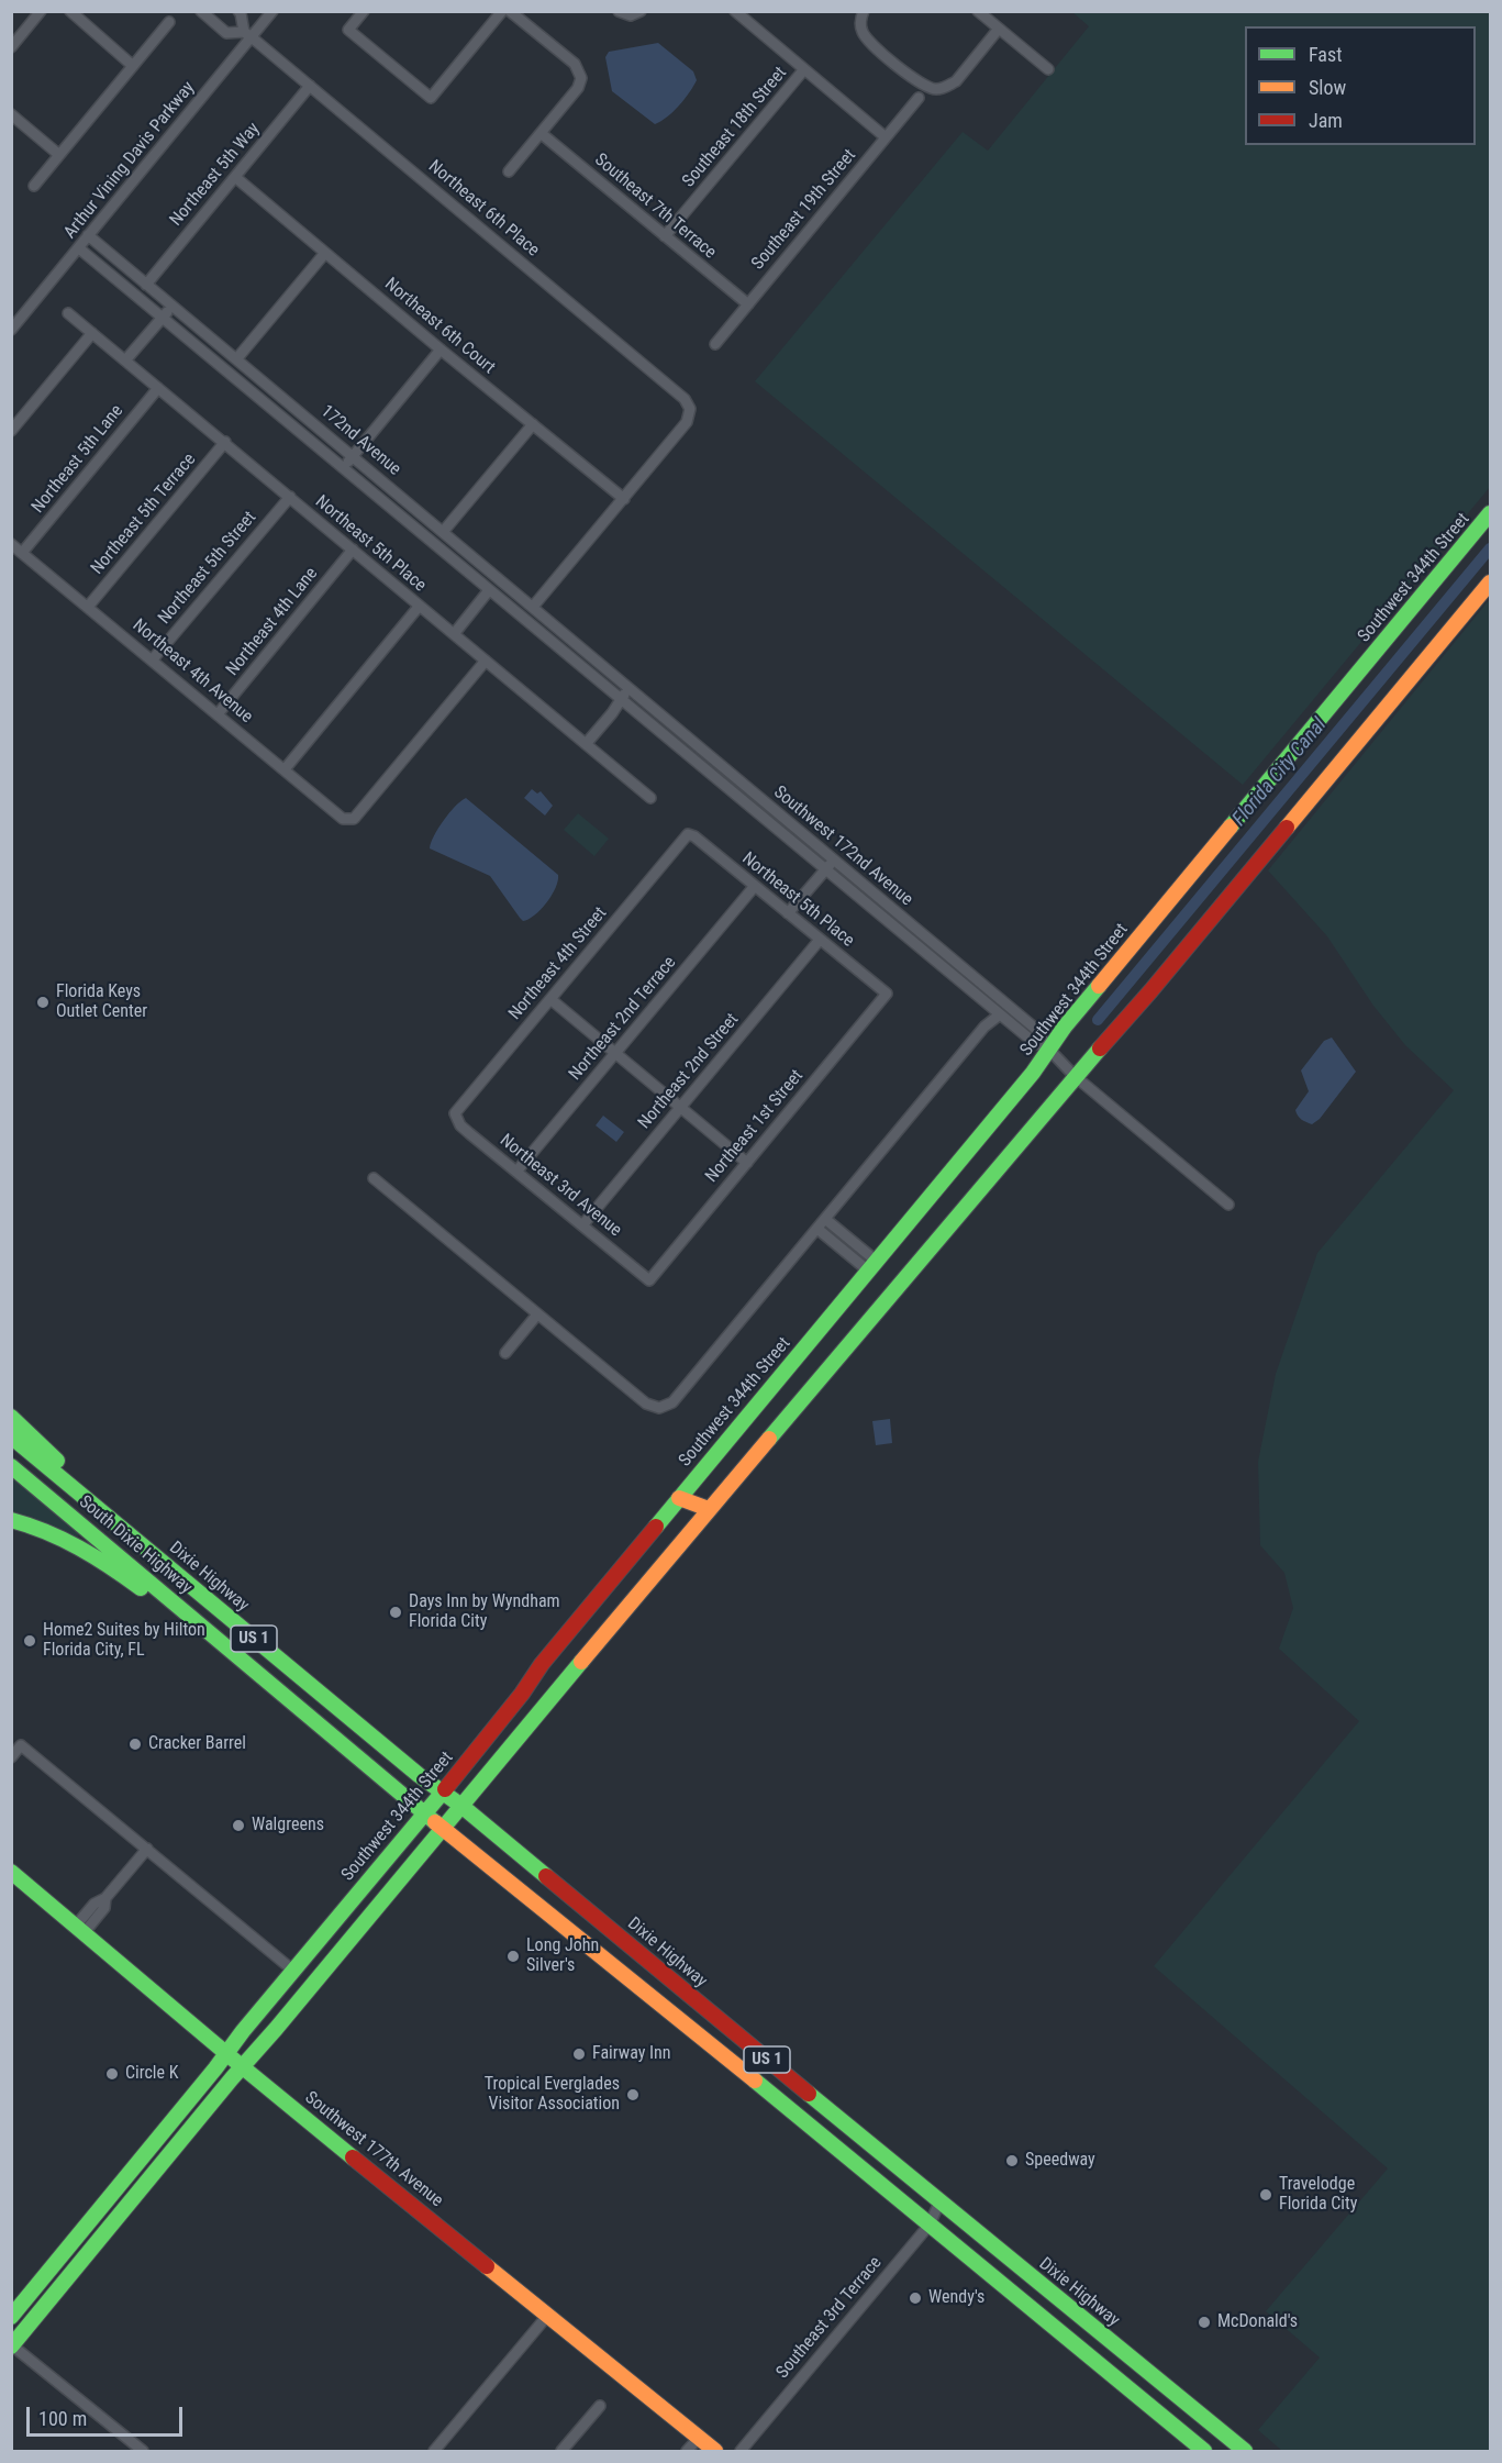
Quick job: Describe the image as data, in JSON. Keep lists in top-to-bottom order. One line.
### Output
{"streets":{"main road":["Southwest 344th Street","South Dixie Highway","Dixie Highway","US 1","Southwest 177th Avenue"],"street":["Southeast 18th Street","Arthur Vining Davis Parkway","Northeast 5th Way","Southeast 7th Terrace","Northeast 6th Place","Southeast 19th Street","Northeast 6th Court","172nd Avenue","Northeast 5th Lane","Northeast 5th Terrace","Northeast 5th Place","Northeast 5th Street","Northeast 4th Lane","Northeast 4th Avenue","Southwest 172nd Avenue","Northeast 4th Street","Northeast 2nd Terrace","Northeast 2nd Street","Northeast 1st Street","Northeast 3rd Avenue","Southeast 3rd Terrace"]},"crossings":[["Southeast 18th Street","Southeast 7th Terrace"],["Arthur Vining Davis Parkway","Northeast 6th Place"],["Arthur Vining Davis Parkway","172nd Avenue"],["Northeast 5th Way","Northeast 6th Place"],["Northeast 5th Way","Northeast 6th Court"],["Northeast 5th Way","172nd Avenue"],["Southeast 7th Terrace","Southeast 19th Street"],["Northeast 6th Place","Northeast 6th Court"],["172nd Avenue","Southwest 172nd Avenue"],["Northeast 5th Lane","Northeast 5th Place"],["Northeast 5th Lane","Northeast 4th Avenue"],["Northeast 5th Terrace","Northeast 5th Place"],["Northeast 5th Terrace","Northeast 4th Avenue"],["Northeast 5th Place","Northeast 5th Street"],["Northeast 5th Place","Northeast 4th Lane"],["Northeast 5th Place","Northeast 4th Avenue"],["Northeast 5th Place","Northeast 4th Street"],["Northeast 5th Place","Northeast 2nd Terrace"],["Northeast 5th Place","Northeast 2nd Street"],["Northeast 5th Place","Northeast 1st Street"],["Northeast 5th Street","Northeast 4th Avenue"],["Southwest 344th Street","Southwest 172nd Avenue"],["Southwest 344th Street","Dixie Highway"],["Southwest 344th Street","US 1"],["Southwest 344th Street","Southwest 177th Avenue"],["Northeast 4th Lane","Northeast 4th Avenue"],["Northeast 4th Street","Northeast 3rd Avenue"],["Northeast 2nd Terrace","Northeast 3rd Avenue"],["Northeast 2nd Street","Northeast 3rd Avenue"],["Northeast 1st Street","Northeast 3rd Avenue"],["South Dixie Highway","Dixie Highway"],["South Dixie Highway","US 1"],["Dixie Highway","Southeast 3rd Terrace"],["US 1","Southeast 3rd Terrace"]],"water":["Florida City Canal"],"places":["Florida Keys Outlet Center","Days Inn by Wyndham Florida City","Home2 Suites by Hilton Florida City, FL","Cracker Barrel","Walgreens","Long John Silver's","Fairway Inn","Circle K","Tropical Everglades Visitor Association","Speedway","Travelodge Florida City","Wendy's","McDonald's"],"legend":["Fast","Slow","Jam"],"scale_bar":"100 m"}
